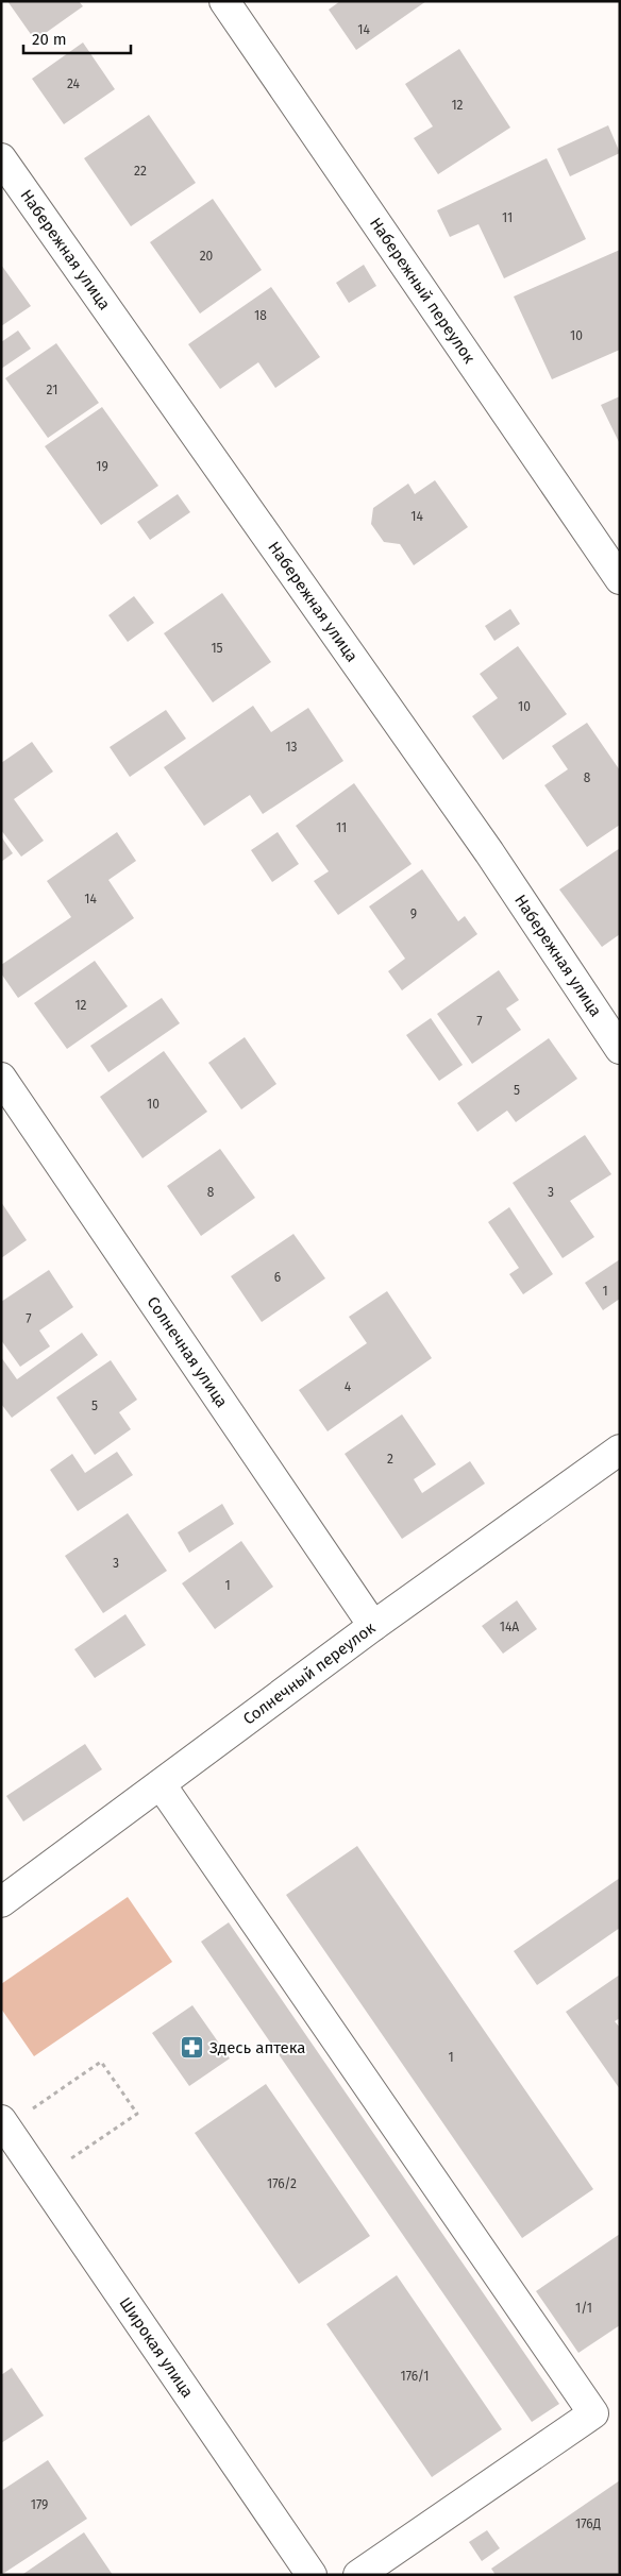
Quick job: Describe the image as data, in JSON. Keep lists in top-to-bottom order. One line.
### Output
{"streets":{"street":["Набережная улица","Набережный переулок","Солнечная улица","Солнечный переулок","Широкая улица"]},"crossings":[["Солнечная улица","Солнечный переулок"]],"places":{"pharmacy":["Здесь аптека"]},"house_numbers":["14","24","12","22","11","20","18","10","21","19","14","15","10","13","8","11","14","9","12","7","5","10","8","3","6","1","7","4","5","2","3","1","14А","1","176/2","1/1","176/1","179","176Д"],"scale_bar":"20 m"}
